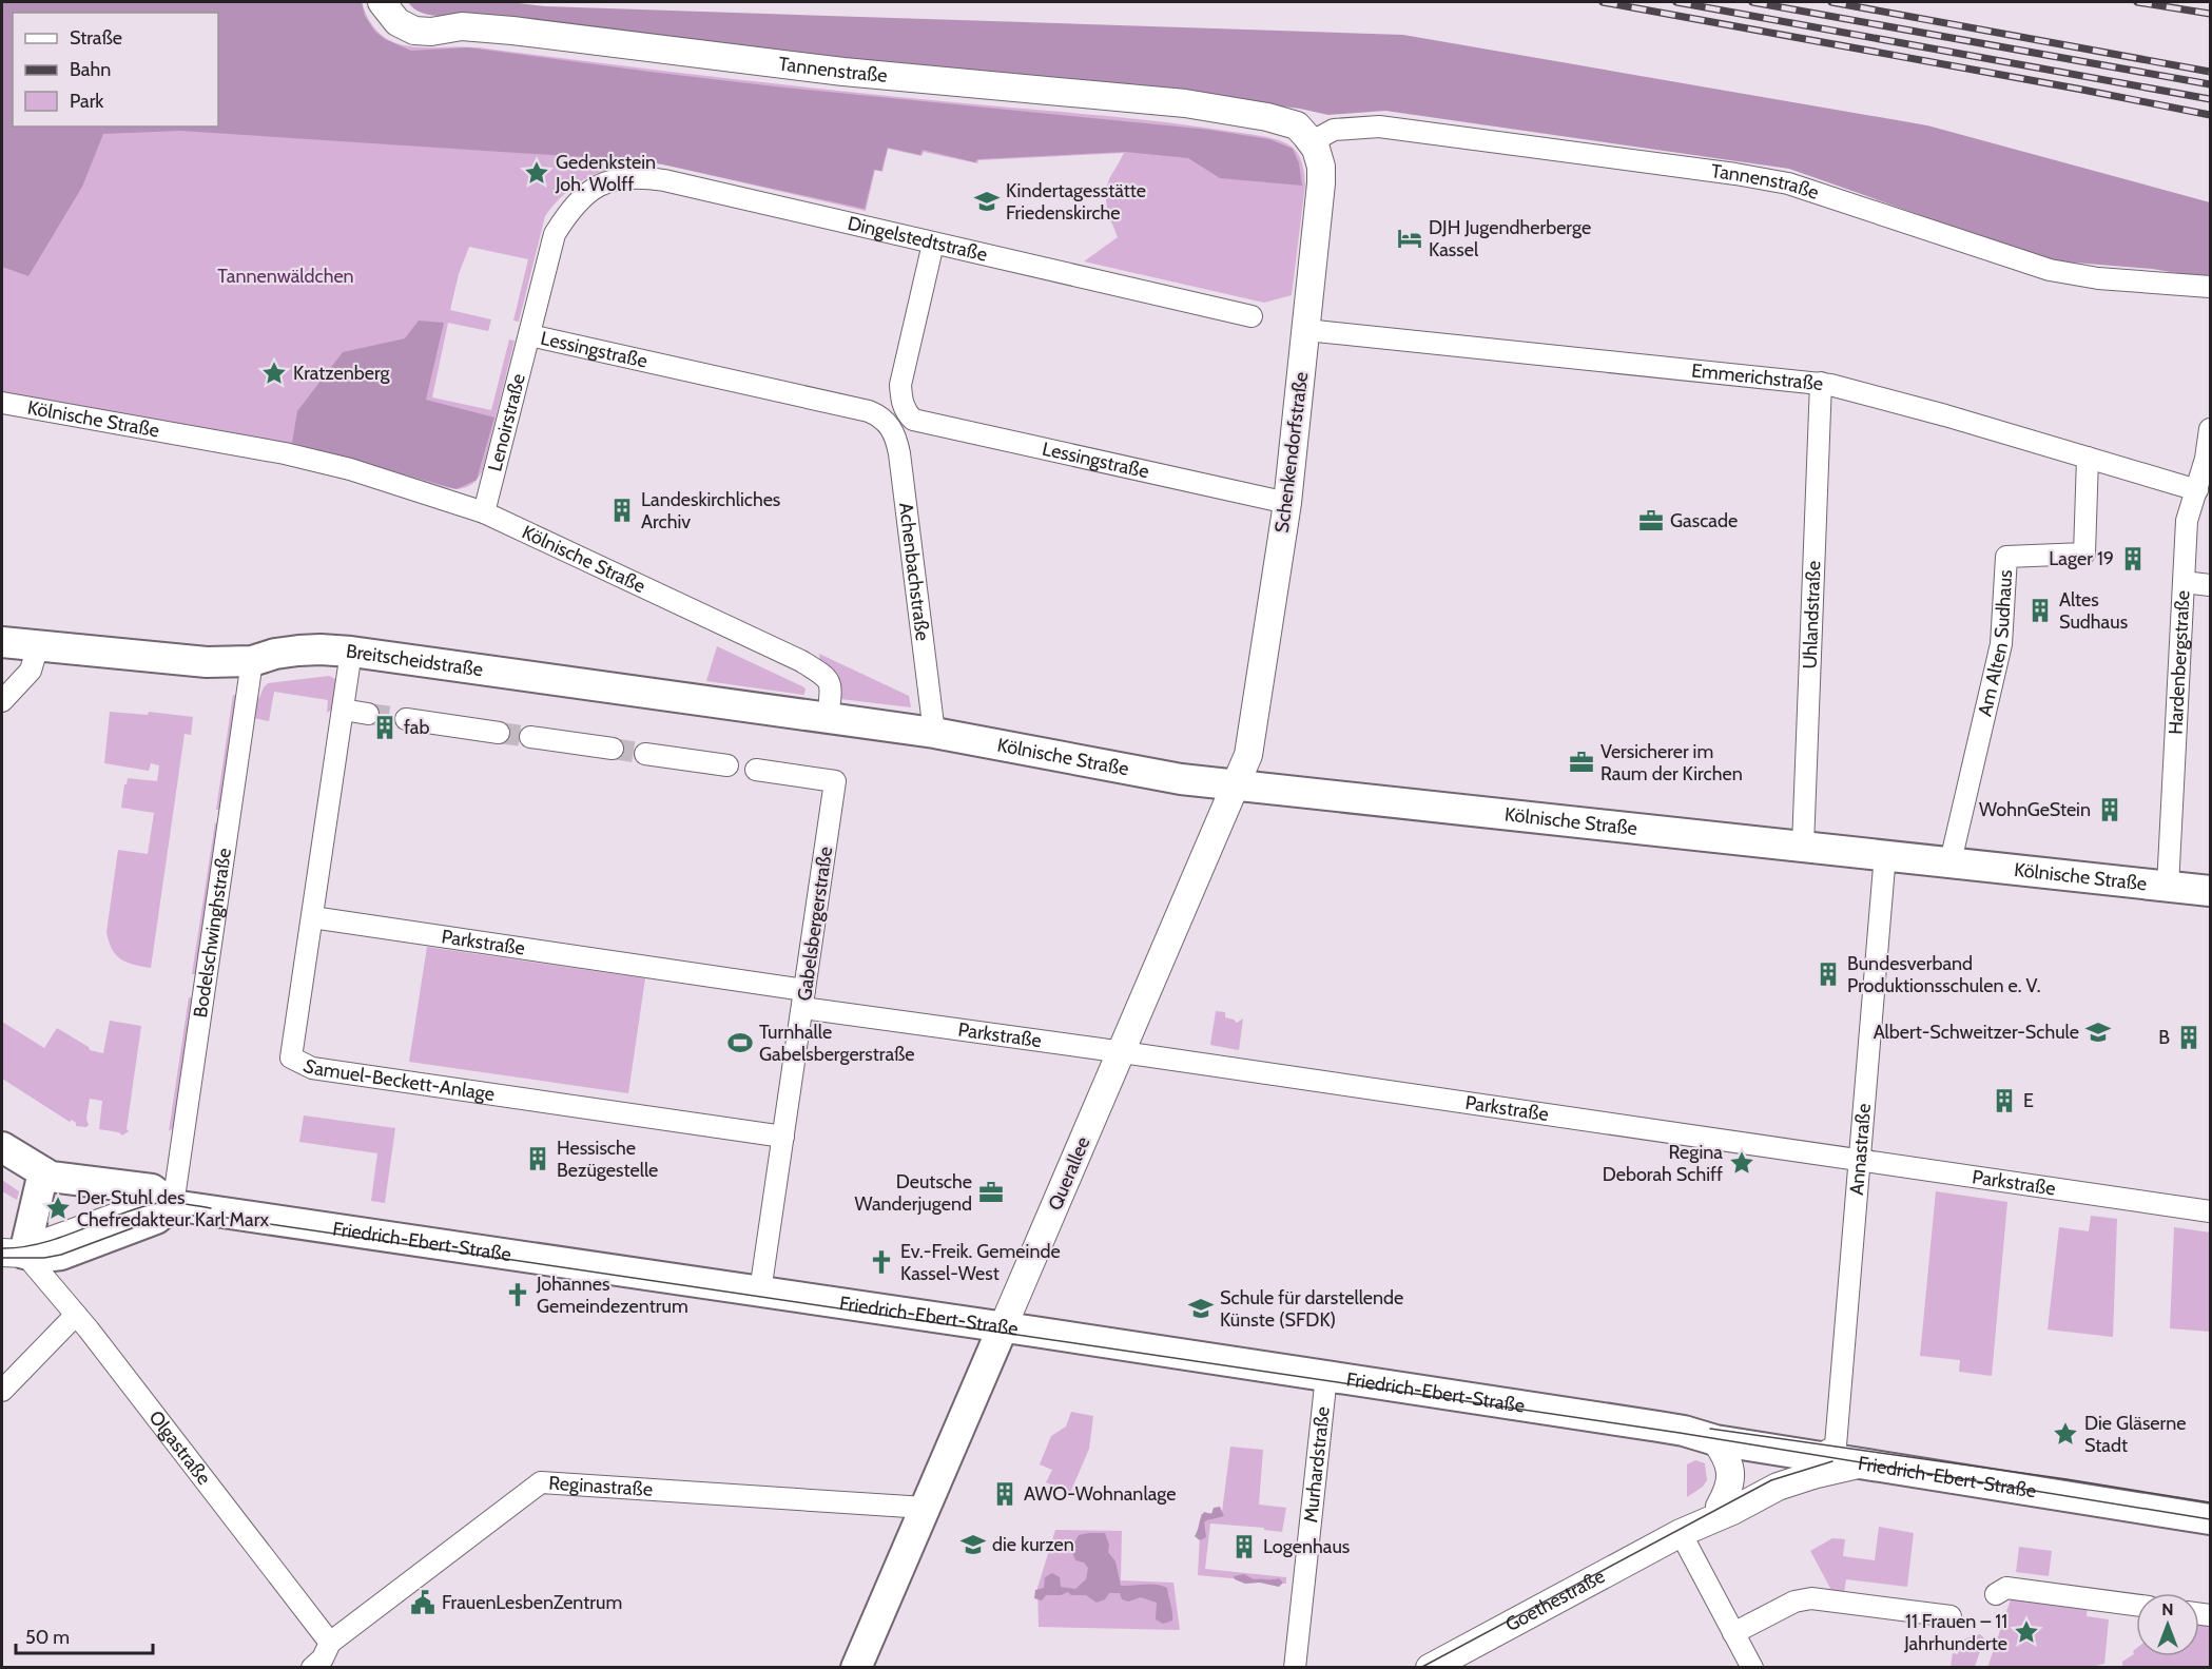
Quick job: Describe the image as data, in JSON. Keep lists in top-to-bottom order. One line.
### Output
{"streets":{"main road":["Kölnische Straße","Breitscheidstraße","Querallee","Friedrich-Ebert-Straße"],"street":["Tannenstraße","Dingelstedtstraße","Lessingstraße","Emmerichstraße","Lenoirstraße","Schenkendorfstraße","Achenbachstraße","Uhlandstraße","Am Alten Sudhaus","Hardenbergstraße","Gabelsbergerstraße","Bodelschwinghstraße","Parkstraße","Samuel-Beckett-Anlage","Annastraße","Olgastraße","Murhardstraße","Reginastraße","Goethestraße"]},"crossings":[["Tannenstraße","Schenkendorfstraße"],["Dingelstedtstraße","Lessingstraße"],["Dingelstedtstraße","Lenoirstraße"],["Lessingstraße","Lenoirstraße"],["Lessingstraße","Schenkendorfstraße"],["Lessingstraße","Achenbachstraße"],["Emmerichstraße","Schenkendorfstraße"],["Emmerichstraße","Uhlandstraße"],["Emmerichstraße","Am Alten Sudhaus"],["Emmerichstraße","Hardenbergstraße"],["Kölnische Straße","Lenoirstraße"],["Kölnische Straße","Schenkendorfstraße"],["Kölnische Straße","Achenbachstraße"],["Kölnische Straße","Uhlandstraße"],["Kölnische Straße","Am Alten Sudhaus"],["Kölnische Straße","Breitscheidstraße"],["Kölnische Straße","Hardenbergstraße"],["Kölnische Straße","Annastraße"],["Kölnische Straße","Querallee"],["Schenkendorfstraße","Querallee"],["Breitscheidstraße","Bodelschwinghstraße"],["Breitscheidstraße","Samuel-Beckett-Anlage"],["Gabelsbergerstraße","Parkstraße"],["Gabelsbergerstraße","Samuel-Beckett-Anlage"],["Gabelsbergerstraße","Friedrich-Ebert-Straße"],["Bodelschwinghstraße","Friedrich-Ebert-Straße"],["Parkstraße","Samuel-Beckett-Anlage"],["Parkstraße","Annastraße"],["Parkstraße","Querallee"],["Annastraße","Friedrich-Ebert-Straße"],["Annastraße","Goethestraße"],["Querallee","Friedrich-Ebert-Straße"],["Querallee","Reginastraße"],["Friedrich-Ebert-Straße","Murhardstraße"],["Friedrich-Ebert-Straße","Goethestraße"],["Olgastraße","Reginastraße"]],"parks":["Tannenwäldchen"],"places":{"place":["Gedenkstein Joh. Wolff","Kratzenberg","Regina Deborah Schiff","Der Stuhl des Chefredakteur Karl Marx","Die Gläserne Stadt","11 Frauen – 11 Jahrhunderte"],"school or university":["Kindertagesstätte Friedenskirche","Albert-Schweitzer-Schule","Schule für darstellende Künste (SFDK)","die kurzen"],"hotel":["DJH Jugendherberge Kassel"],"building":["Landeskirchliches Archiv","Lager 19","Altes Sudhaus","fab","WohnGeStein","Bundesverband Produktionsschulen e. V.","B","E","Hessische Bezügestelle","AWO-Wohnanlage","Logenhaus"],"office":["Gascade","Versicherer im Raum der Kirchen","Deutsche Wanderjugend"],"sports":["Turnhalle Gabelsbergerstraße"],"church":["Ev.-Freik. Gemeinde Kassel-West","Johannes Gemeindezentrum"],"public building":["FrauenLesbenZentrum"]},"legend":["Straße","Bahn","Park"],"scale_bar":"50 m","north":"top"}
